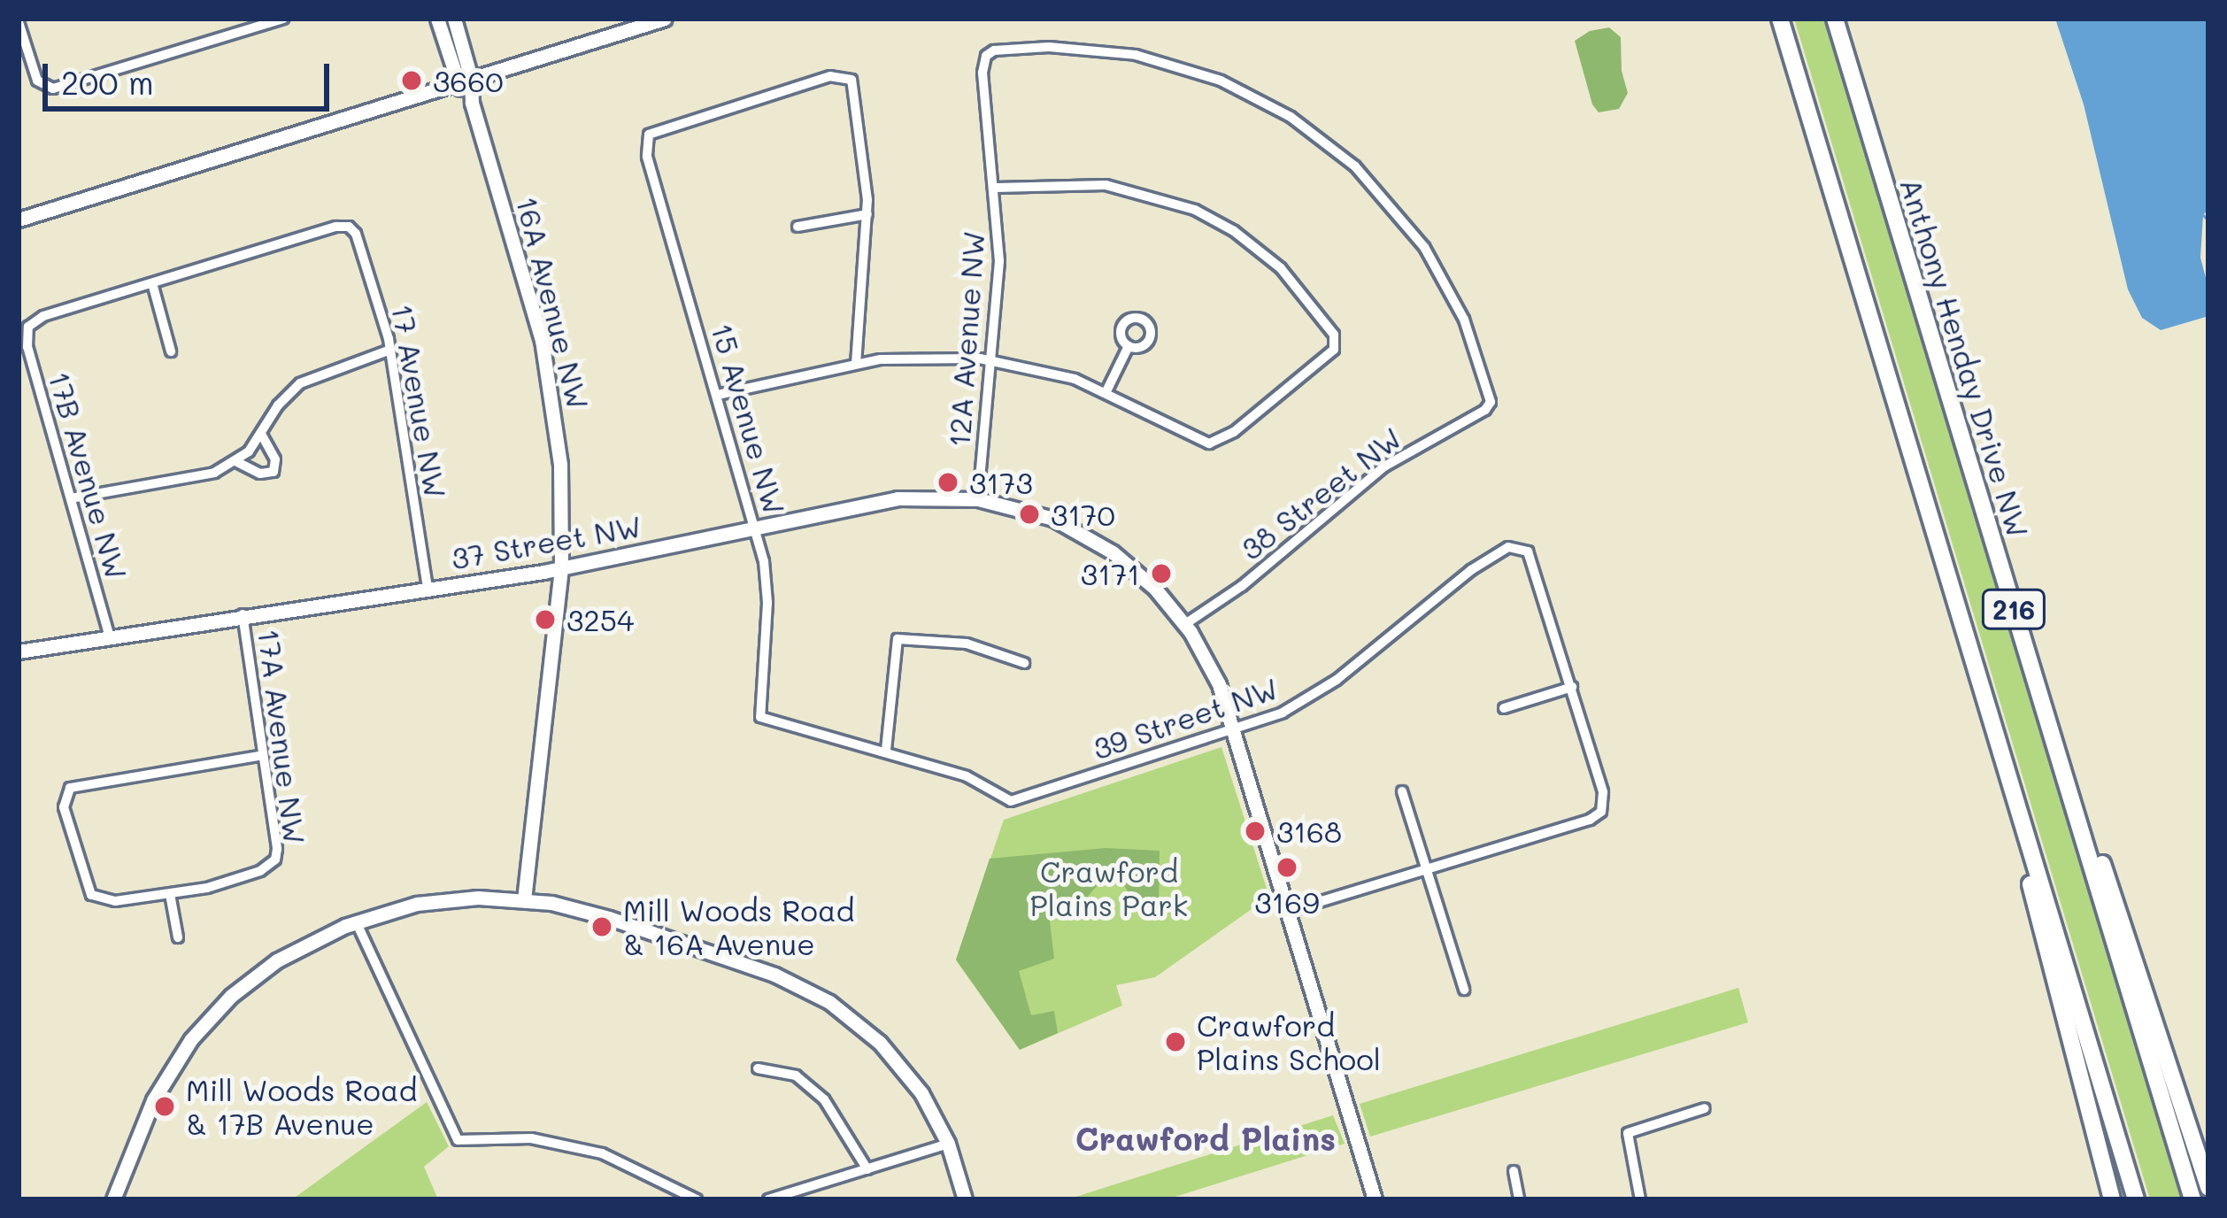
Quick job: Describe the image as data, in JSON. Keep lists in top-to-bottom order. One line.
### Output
{"streets":{"highway":["Anthony Henday Drive NW","216"],"street":["16A Avenue NW","12A Avenue NW","17 Avenue NW","15 Avenue NW","17B Avenue NW","38 Street NW","37 Street NW","39 Street NW","17A Avenue NW"]},"crossings":[["16A Avenue NW","37 Street NW"],["12A Avenue NW","38 Street NW"],["12A Avenue NW","37 Street NW"],["17 Avenue NW","17B Avenue NW"],["17 Avenue NW","37 Street NW"],["15 Avenue NW","37 Street NW"],["15 Avenue NW","39 Street NW"],["17B Avenue NW","37 Street NW"],["38 Street NW","37 Street NW"],["37 Street NW","39 Street NW"],["37 Street NW","17A Avenue NW"]],"districts":["Crawford Plains"],"parks":["Crawford Plains Park"],"places":["3660","3173","3170","3171","3254","3168","3169","Mill Woods Road & 16A Avenue","Crawford Plains School","Mill Woods Road & 17B Avenue"],"scale_bar":"200 m"}
